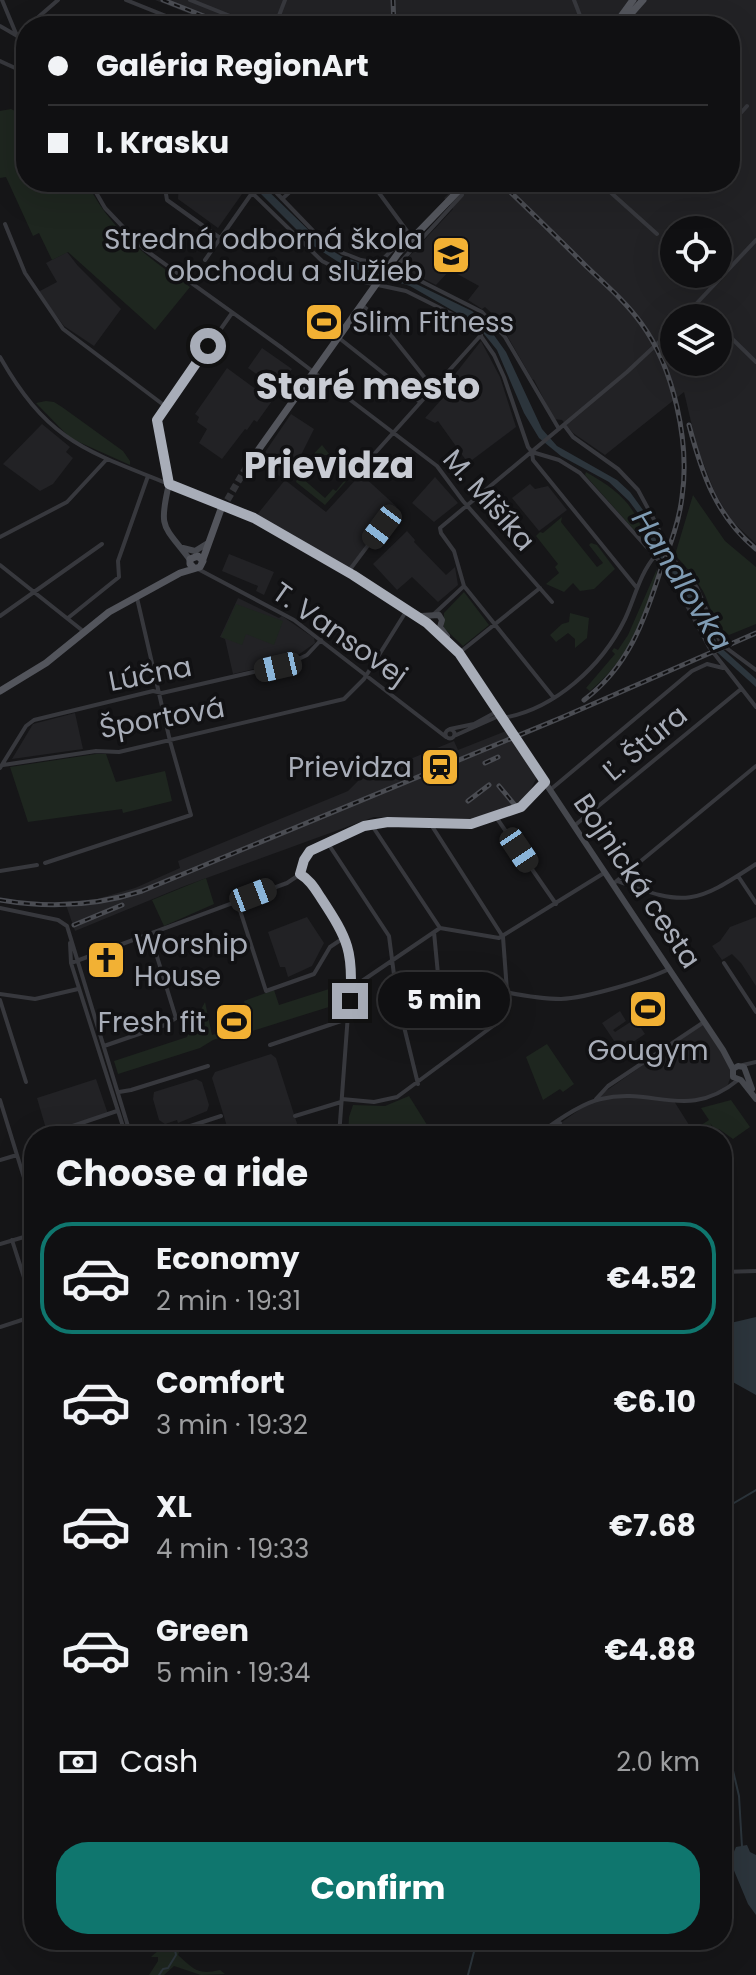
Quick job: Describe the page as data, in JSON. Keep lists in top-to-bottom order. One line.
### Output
{"streets":{"street":["M. Mišíka","T. Vansovej","Lúčna","Športová","Ľ. Štúra","Bojnická cesta"]},"crossings":[["T. Vansovej","Lúčna"],["T. Vansovej","Športová"],["Lúčna","Športová"],["Ľ. Štúra","Bojnická cesta"]],"districts":["Staré mesto","Prievidza"],"water":["Handlovka"],"places":{"school or university":["Stredná odborná škola obchodu a služieb"],"sports":["Slim Fitness","Gougym","Fresh fit"],"station":["Prievidza"],"church":["Worship House"]},"page":{"banner":["Galéria RegionArt","I. Krasku"],"bubble":"5 min","heading":"Choose a ride","list":[{"name":"Economy","note":"2 min · 19:31","value":"€4.52"},{"name":"Comfort","note":"3 min · 19:32","value":"€6.10"},{"name":"XL","note":"4 min · 19:33","value":"€7.68"},{"name":"Green","note":"5 min · 19:34","value":"€4.88"}],"pay":["Cash","2.0 km"],"buttons":"Confirm"}}
